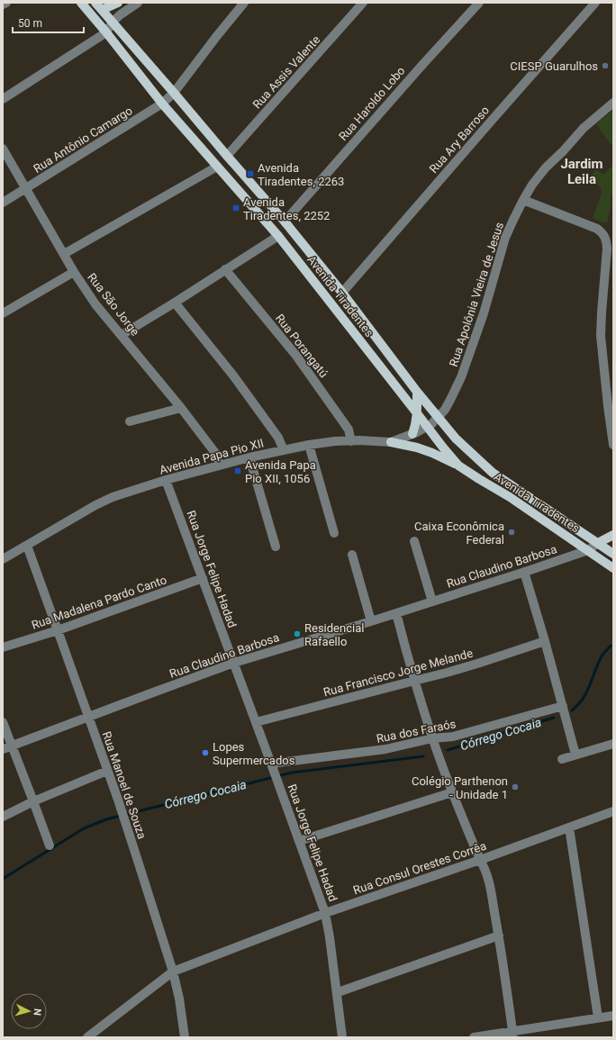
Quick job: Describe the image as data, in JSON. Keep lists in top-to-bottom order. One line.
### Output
{"streets":{"main road":["Avenida Tiradentes"],"street":["Rua Assis Valente","Rua Haroldo Lobo","Rua Antônio Camargo","Rua Ary Barroso","Rua Apolônia Vieira de Jesus","Rua São Jorge","Rua Porangatú","Avenida Papa Pio XII","Rua Claudino Barbosa","Rua Jorge Felipe Hadad","Rua Madalena Pardo Canto","Rua Francisco Jorge Melande","Rua dos Faraós","Rua Manoel de Souza","Rua Consul Orestes Corrêa"]},"crossings":[["Rua Assis Valente","Avenida Tiradentes"],["Rua Haroldo Lobo","Avenida Tiradentes"],["Rua Antônio Camargo","Avenida Tiradentes"],["Rua Antônio Camargo","Rua São Jorge"],["Rua Ary Barroso","Avenida Tiradentes"],["Rua Apolônia Vieira de Jesus","Avenida Tiradentes"],["Rua Apolônia Vieira de Jesus","Avenida Papa Pio XII"],["Avenida Tiradentes","Avenida Papa Pio XII"],["Avenida Tiradentes","Rua Claudino Barbosa"],["Rua São Jorge","Avenida Papa Pio XII"],["Rua Porangatú","Avenida Papa Pio XII"],["Avenida Papa Pio XII","Rua Jorge Felipe Hadad"],["Avenida Papa Pio XII","Rua Manoel de Souza"],["Rua Claudino Barbosa","Rua Jorge Felipe Hadad"],["Rua Claudino Barbosa","Rua Manoel de Souza"],["Rua Jorge Felipe Hadad","Rua Madalena Pardo Canto"],["Rua Jorge Felipe Hadad","Rua Francisco Jorge Melande"],["Rua Jorge Felipe Hadad","Rua dos Faraós"],["Rua Jorge Felipe Hadad","Rua Consul Orestes Corrêa"],["Rua Madalena Pardo Canto","Rua Manoel de Souza"],["Rua Manoel de Souza","Rua Consul Orestes Corrêa"]],"districts":["Jardim Leila"],"water":["Córrego Cocaia"],"places":{"other":["CIESP Guarulhos","Caixa Econômica Federal","Residencial Rafaello","Lopes Supermercados","Colégio Parthenon - Unidade 1"],"transit":["Avenida Tiradentes, 2263","Avenida Tiradentes, 2252","Avenida Papa Pio XII, 1056"]},"scale_bar":"50 m","north":"right"}
